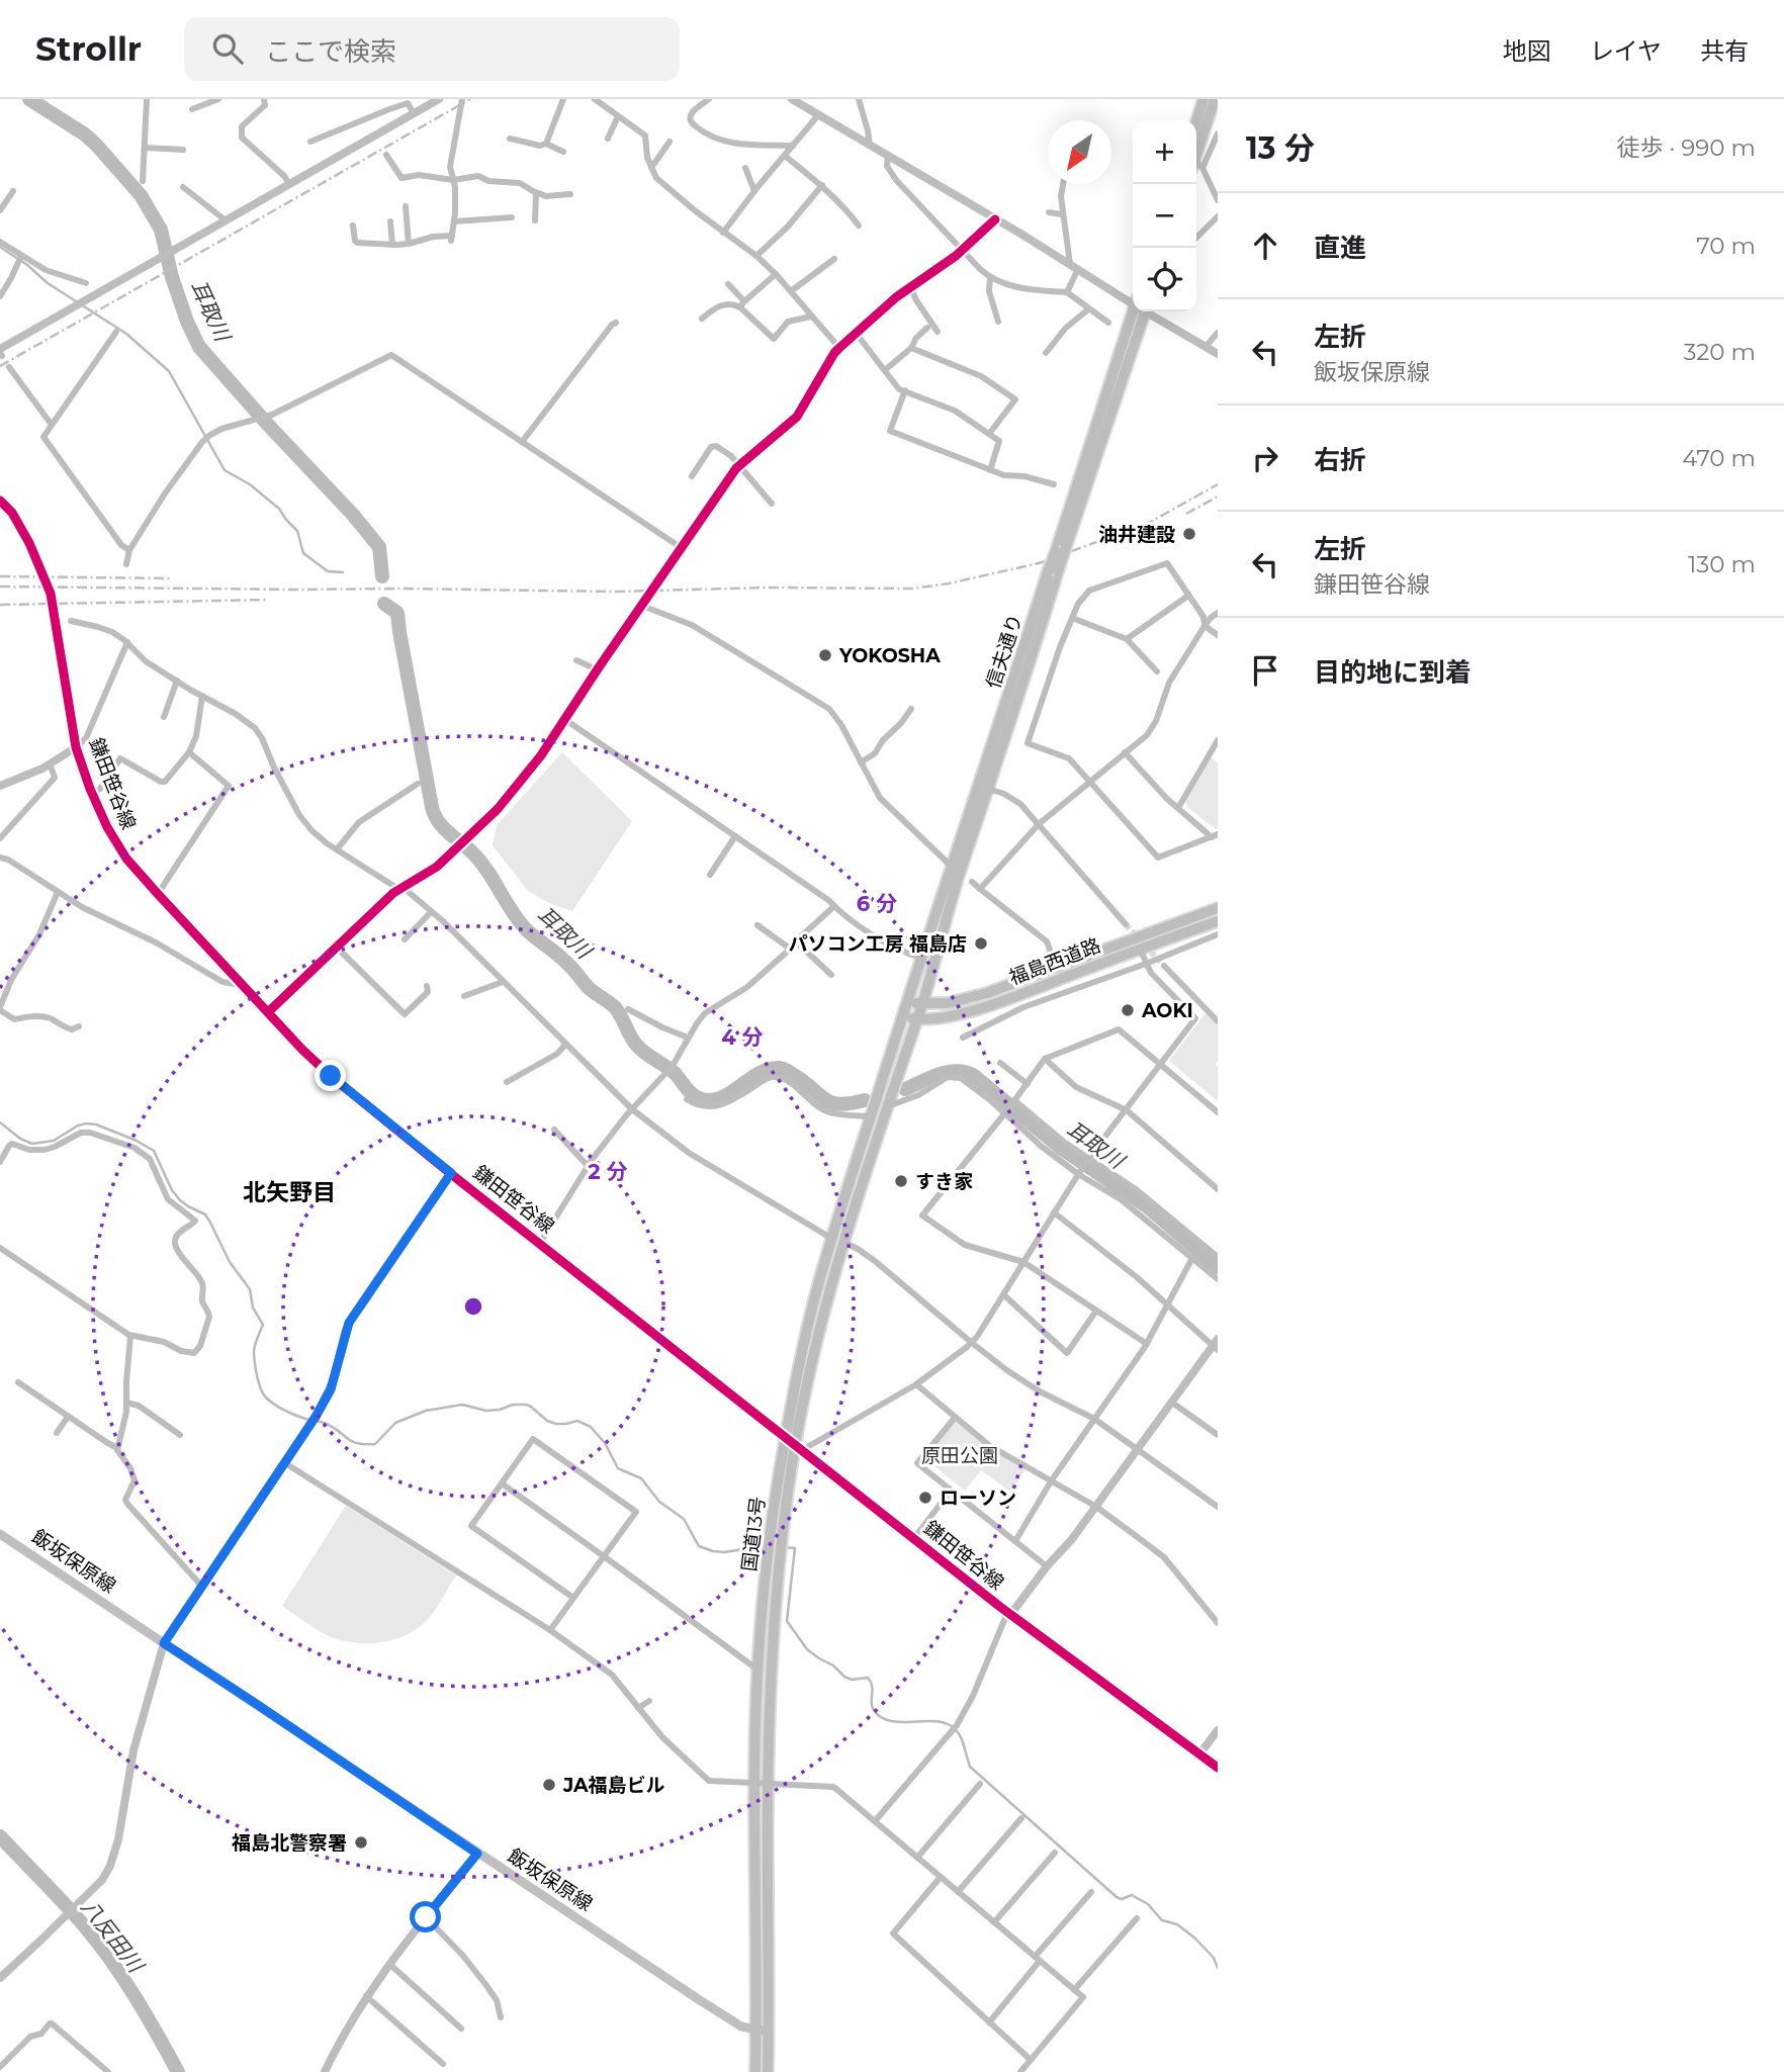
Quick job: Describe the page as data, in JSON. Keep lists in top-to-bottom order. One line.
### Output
{"streets":{"highway":["信夫通り","福島西道路","国道13号"],"main road":["飯坂保原線"],"street":["鎌田笹谷線"]},"crossings":[["信夫通り","福島西道路"],["信夫通り","国道13号"],["鎌田笹谷線","国道13号"],["福島西道路","国道13号"],["国道13号","飯坂保原線"]],"districts":["北矢野目"],"water":["耳取川","八反田川"],"parks":["原田公園"],"places":["油井建設","YOKOSHA","パソコン工房 福島店","AOKI","すき家","ローソン","JA福島ビル","福島北警察署"],"north":"bottom left","page":{"header":"Strollr","search":"ここで検索","nav":["地図","レイヤ","共有"],"heading":["13 分","徒歩 · 990 m"],"map_buttons":["+","−"],"list":[["直進","70 m"],["左折","飯坂保原線","320 m"],["右折","470 m"],["左折","鎌田笹谷線","130 m"],"目的地に到着"]},"rings":["6 分","4 分","2 分"]}
